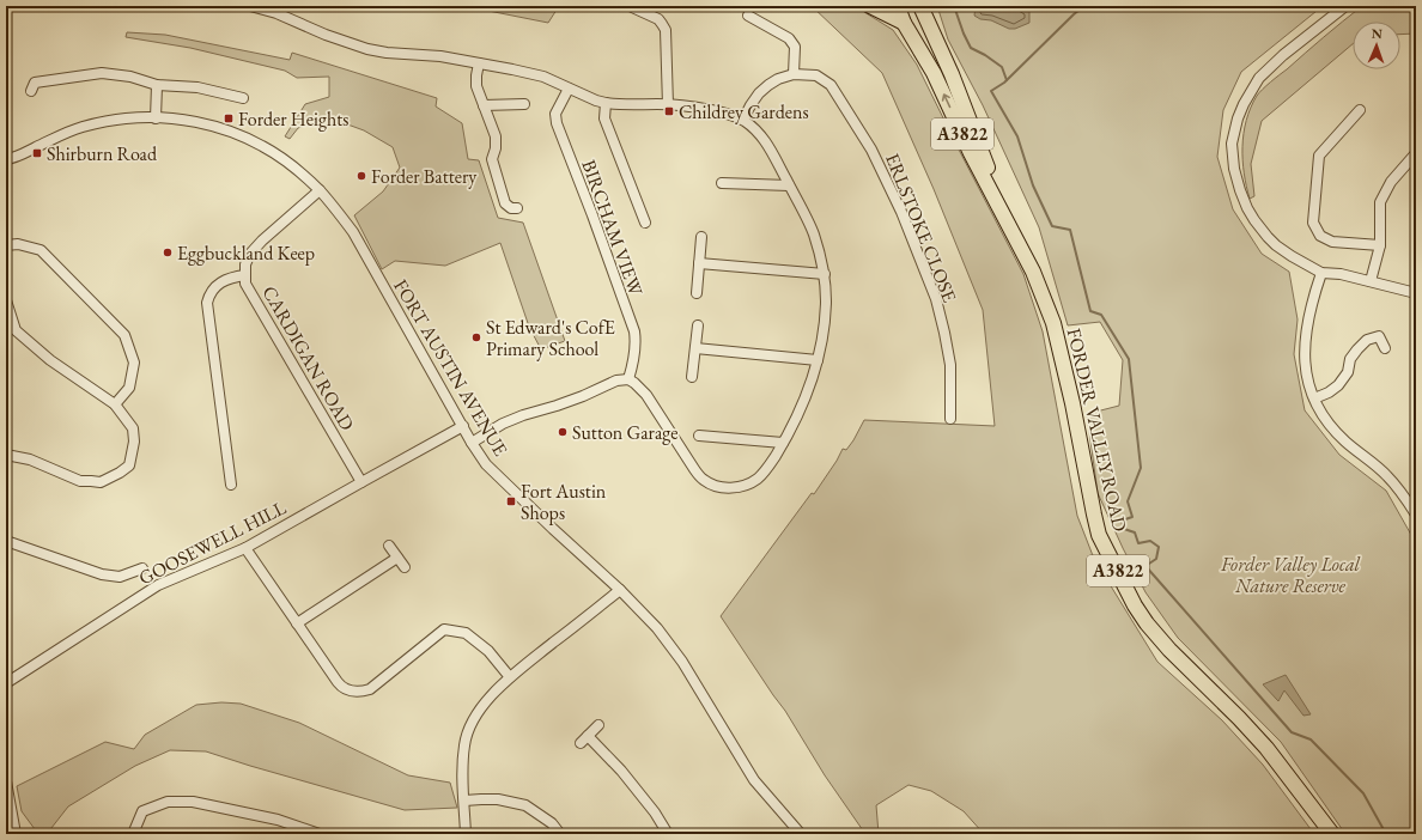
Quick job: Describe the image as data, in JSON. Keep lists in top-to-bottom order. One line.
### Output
{"streets":{"main road":["A3822","FORDER VALLEY ROAD"],"street":["BIRCHAM VIEW","ERLSTOKE CLOSE","CARDIGAN ROAD","FORT AUSTIN AVENUE","GOOSEWELL HILL"]},"crossings":[["CARDIGAN ROAD","FORT AUSTIN AVENUE"],["CARDIGAN ROAD","GOOSEWELL HILL"],["FORT AUSTIN AVENUE","GOOSEWELL HILL"]],"parks":["Forder Valley Local Nature Reserve"],"places":{"transit":["Childrey Gardens","Forder Heights","Shirburn Road","Fort Austin Shops"],"other":["Forder Battery","Eggbuckland Keep","St Edward's CofE Primary School","Sutton Garage"]},"north":"top"}
